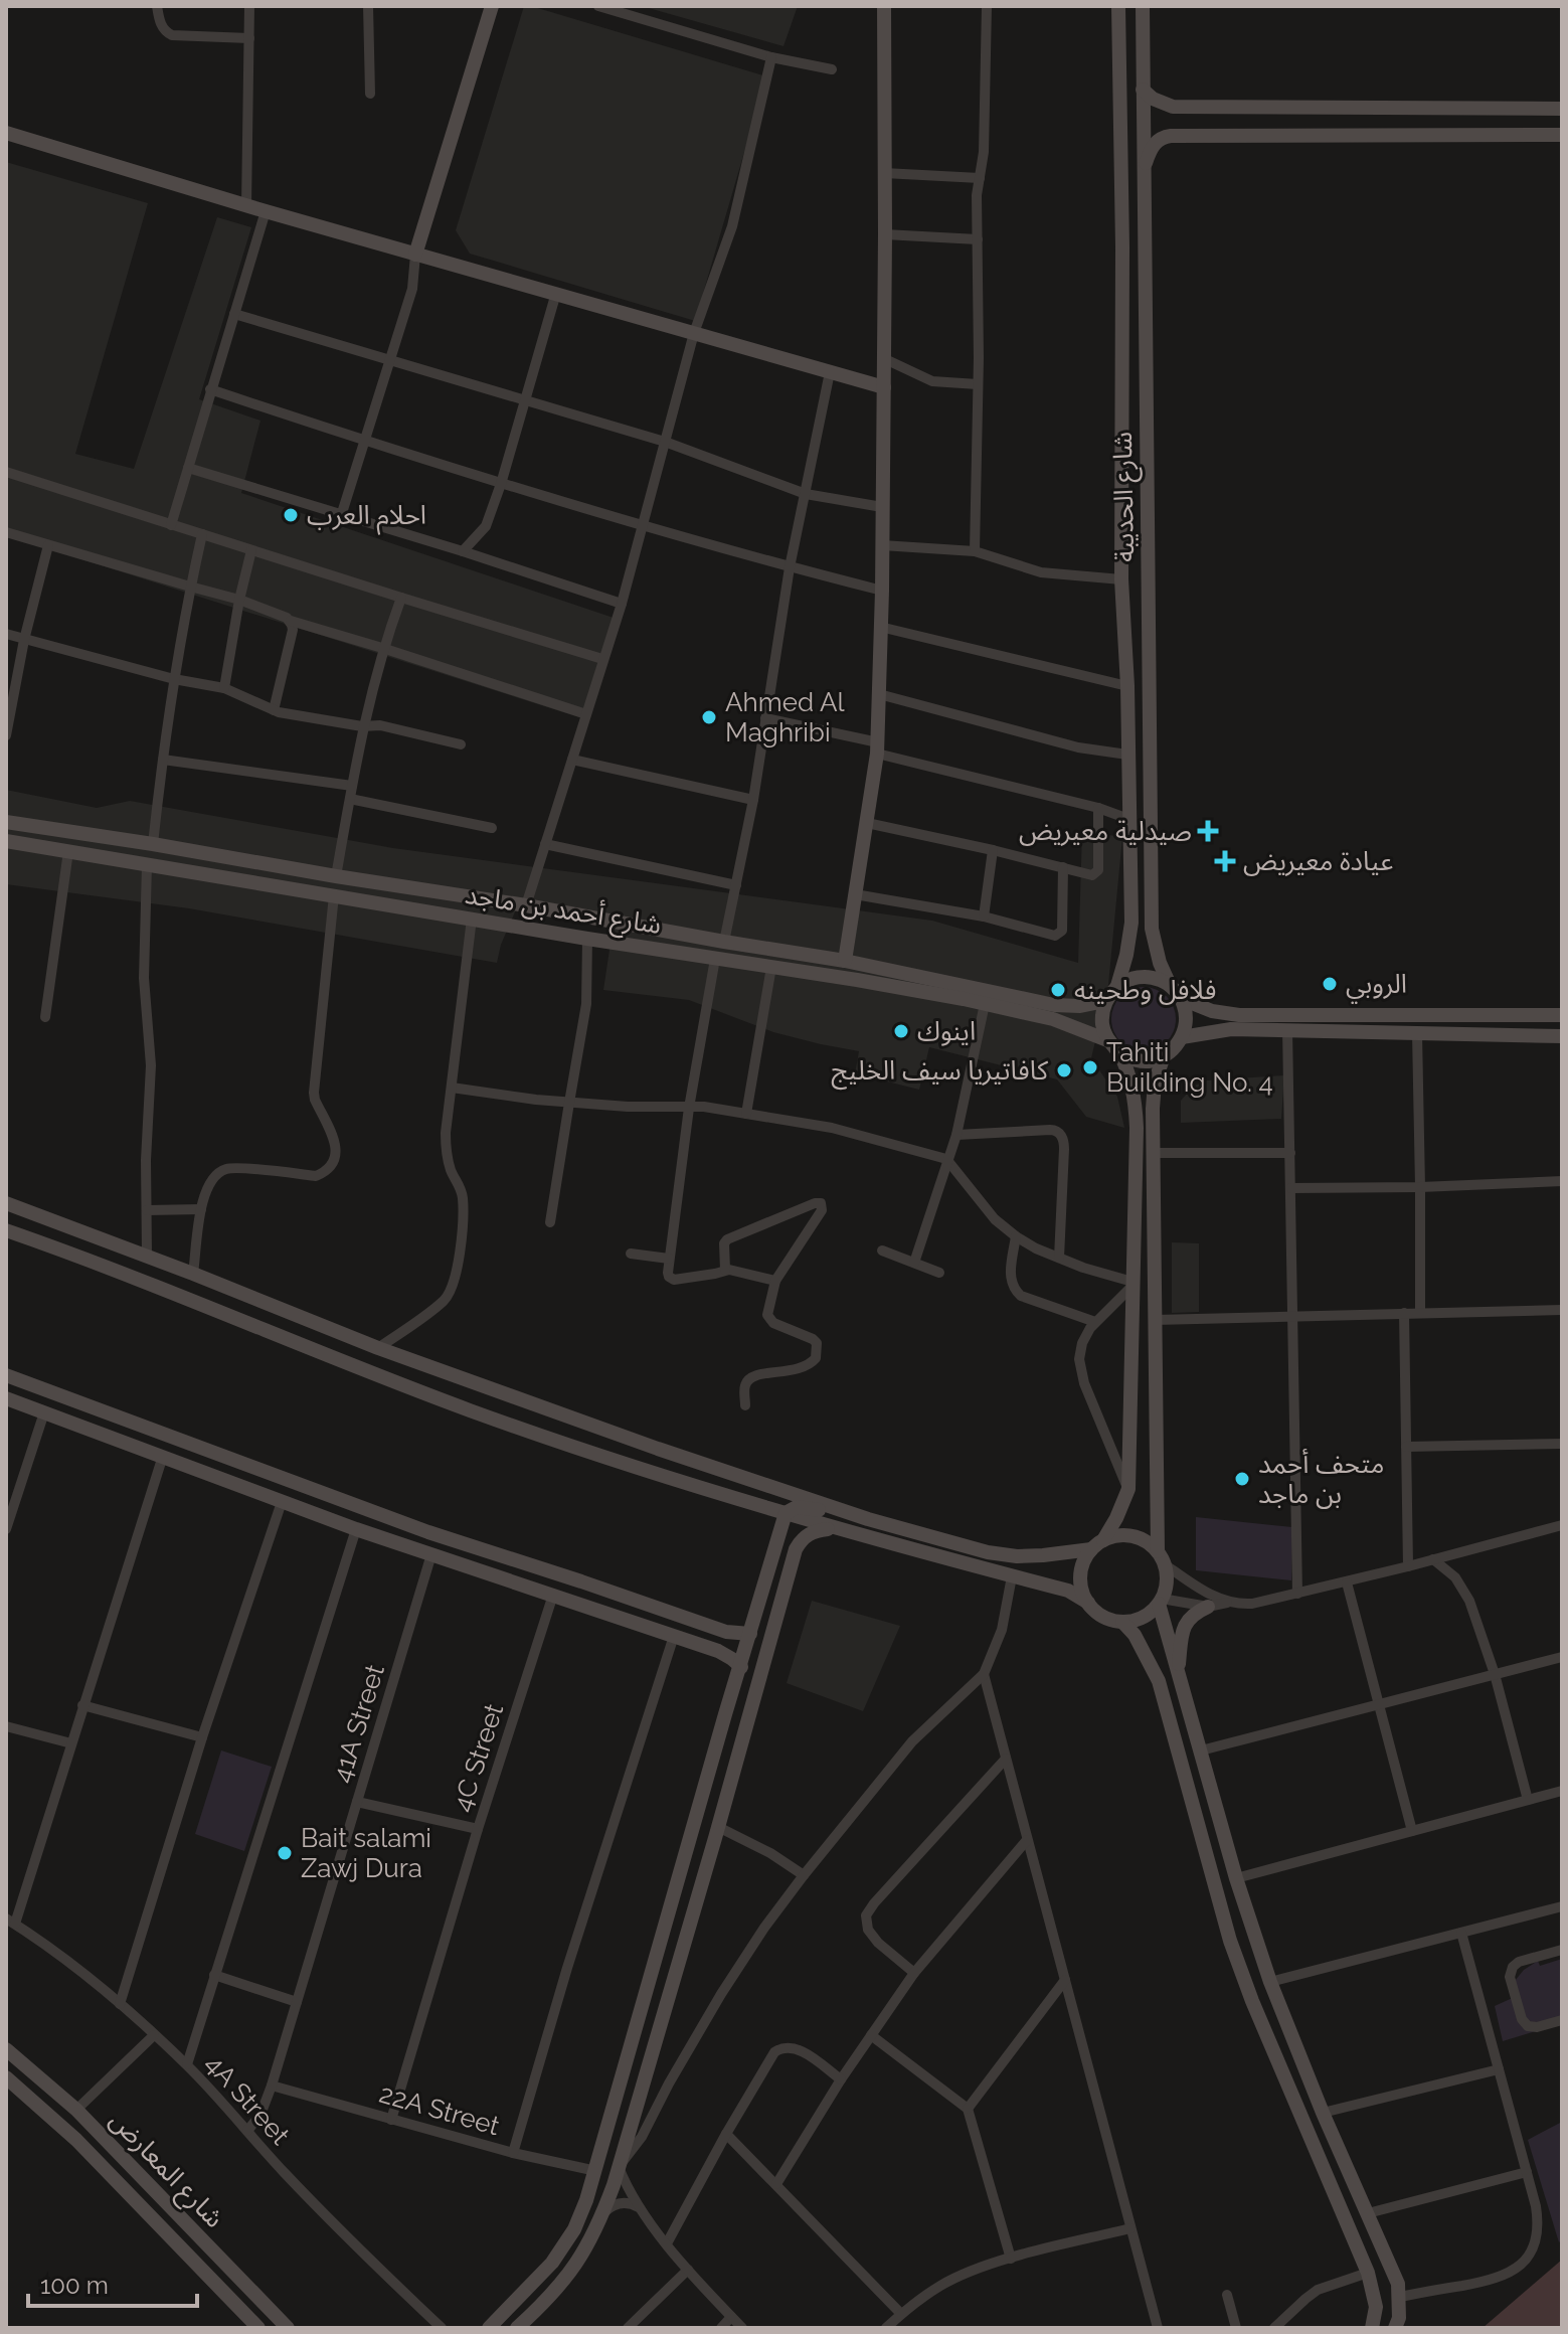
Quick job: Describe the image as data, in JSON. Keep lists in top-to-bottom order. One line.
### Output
{"streets":{"street":["شارع الحديبة","شارع أحمد بن ماجد","41A Street","4C Street","4A Street","22A Street","شارع المعارض"]},"crossings":[["شارع الحديبة","شارع أحمد بن ماجد"],["41A Street","4A Street"],["41A Street","22A Street"],["4C Street","22A Street"]],"places":{"other":["احلام العرب","Ahmed Al Maghribi","الروبي","فلافل وطحينه","اينوك","Tahiti Building No. 4","كافاتيريا سيف الخليج","متحف أحمد بن ماجد","Bait salami Zawj Dura"],"health":["صيدلية معيريض","عيادة معيريض"]},"scale_bar":"100 m"}
